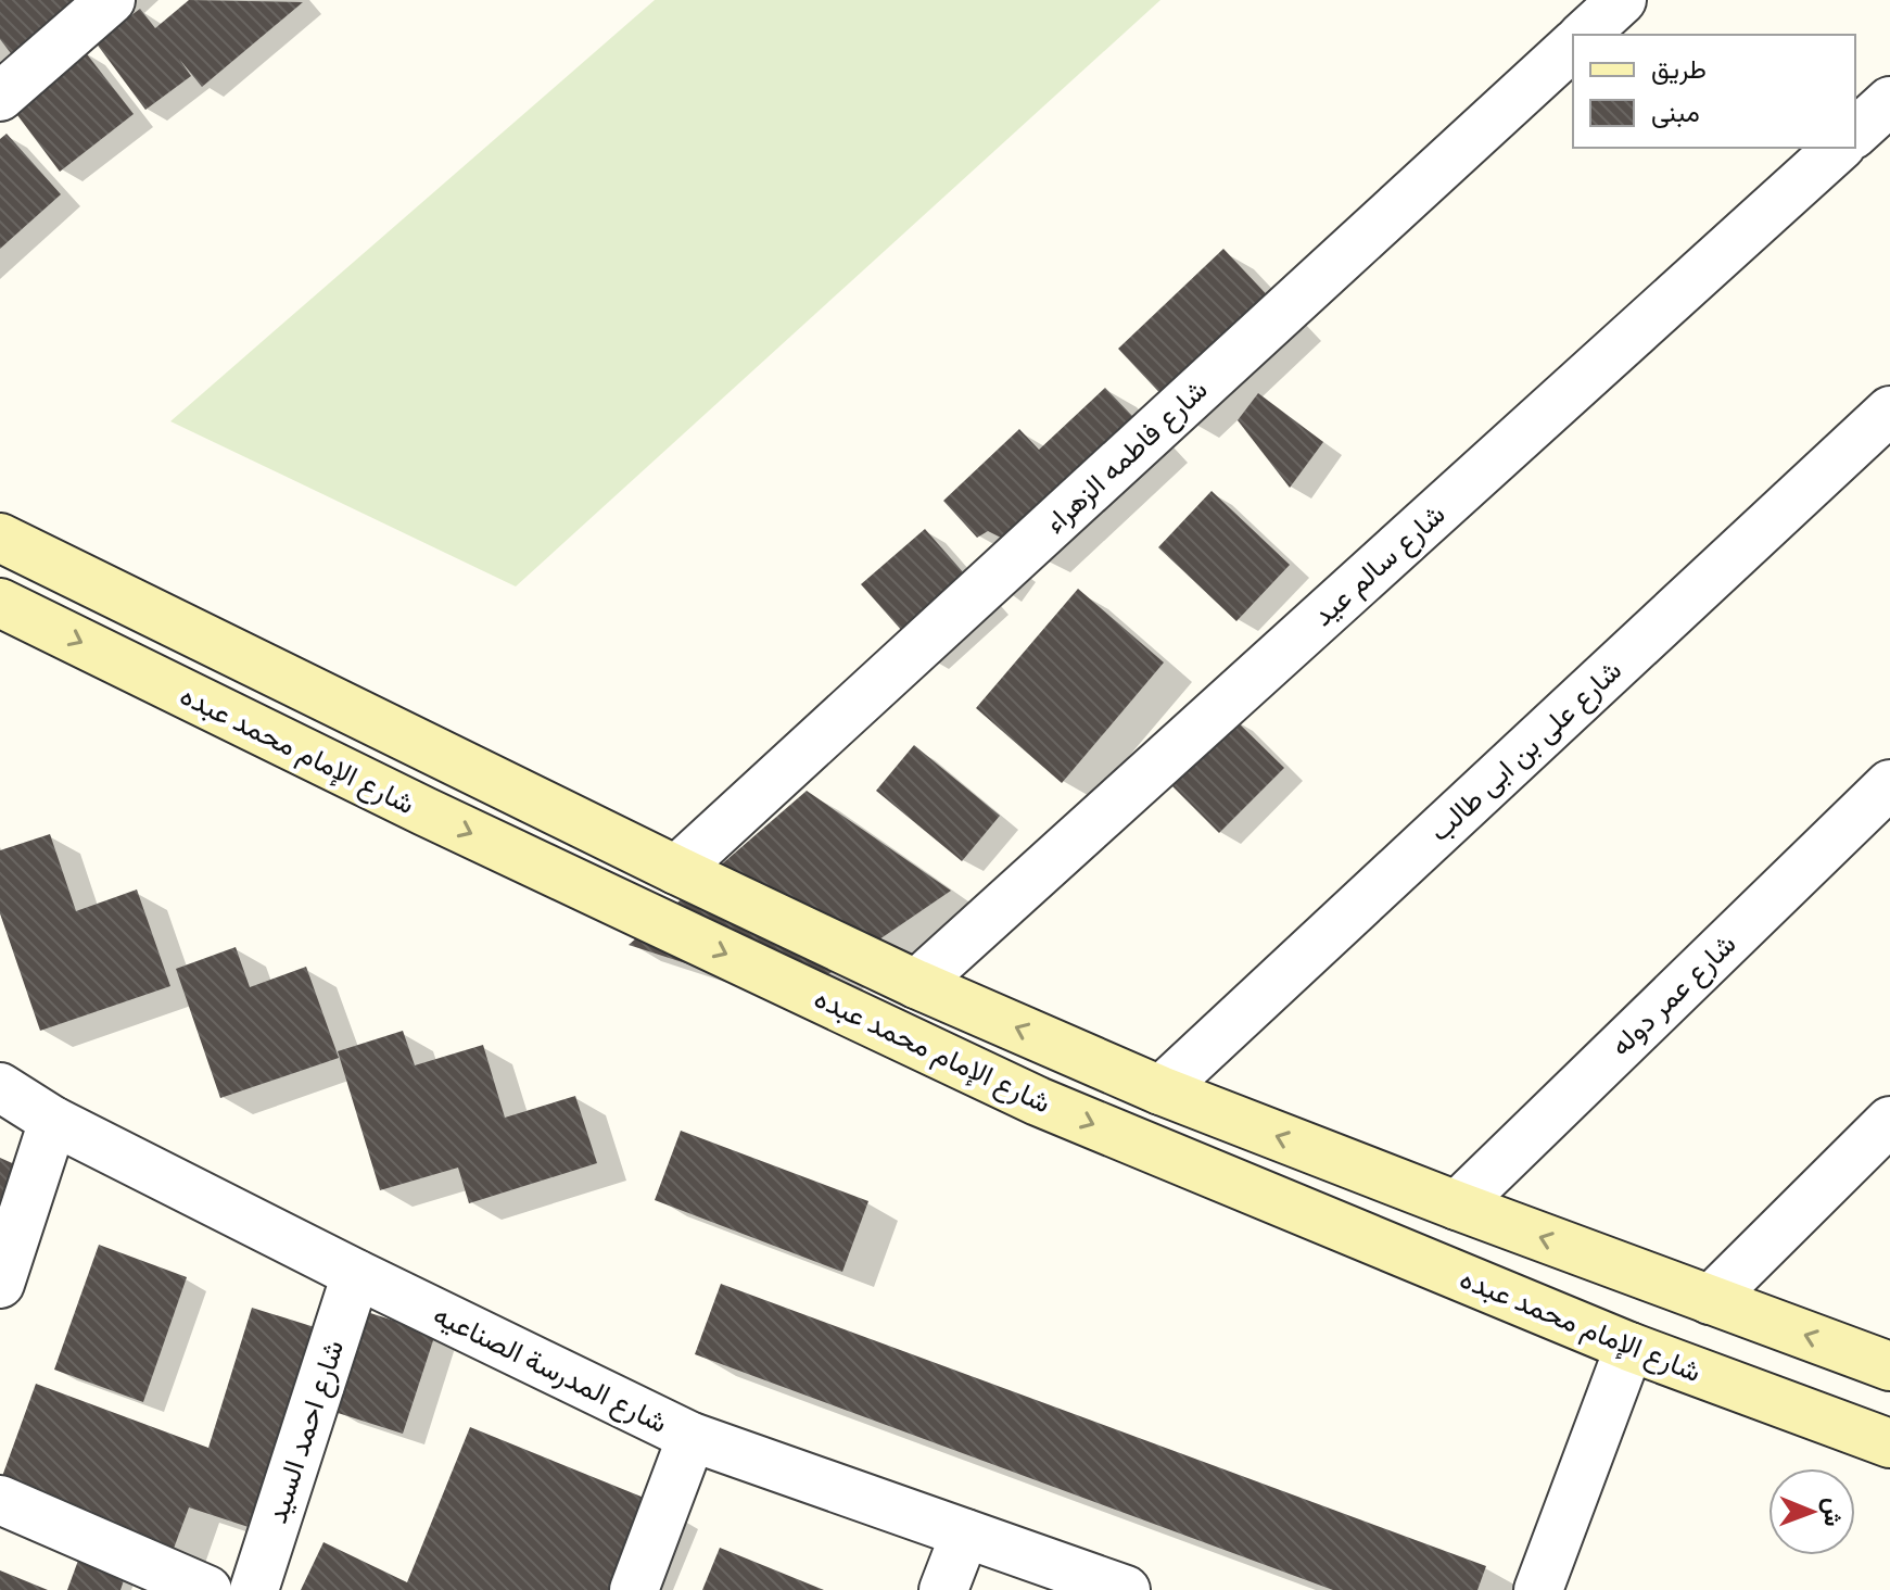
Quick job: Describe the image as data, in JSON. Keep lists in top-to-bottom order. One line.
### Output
{"streets":{"main road":["شارع الإمام محمد عبده"],"street":["شارع فاطمه الزهراء","شارع سالم عيد","شارع على بن ابى طالب","شارع عمر دوله","شارع المدرسة الصناعيه","شارع احمد السيد"]},"crossings":[["شارع فاطمه الزهراء","شارع الإمام محمد عبده"],["شارع سالم عيد","شارع الإمام محمد عبده"],["شارع الإمام محمد عبده","شارع على بن ابى طالب"],["شارع الإمام محمد عبده","شارع عمر دوله"],["شارع المدرسة الصناعيه","شارع احمد السيد"]],"legend":["طريق","مبنى"],"north":"right"}
